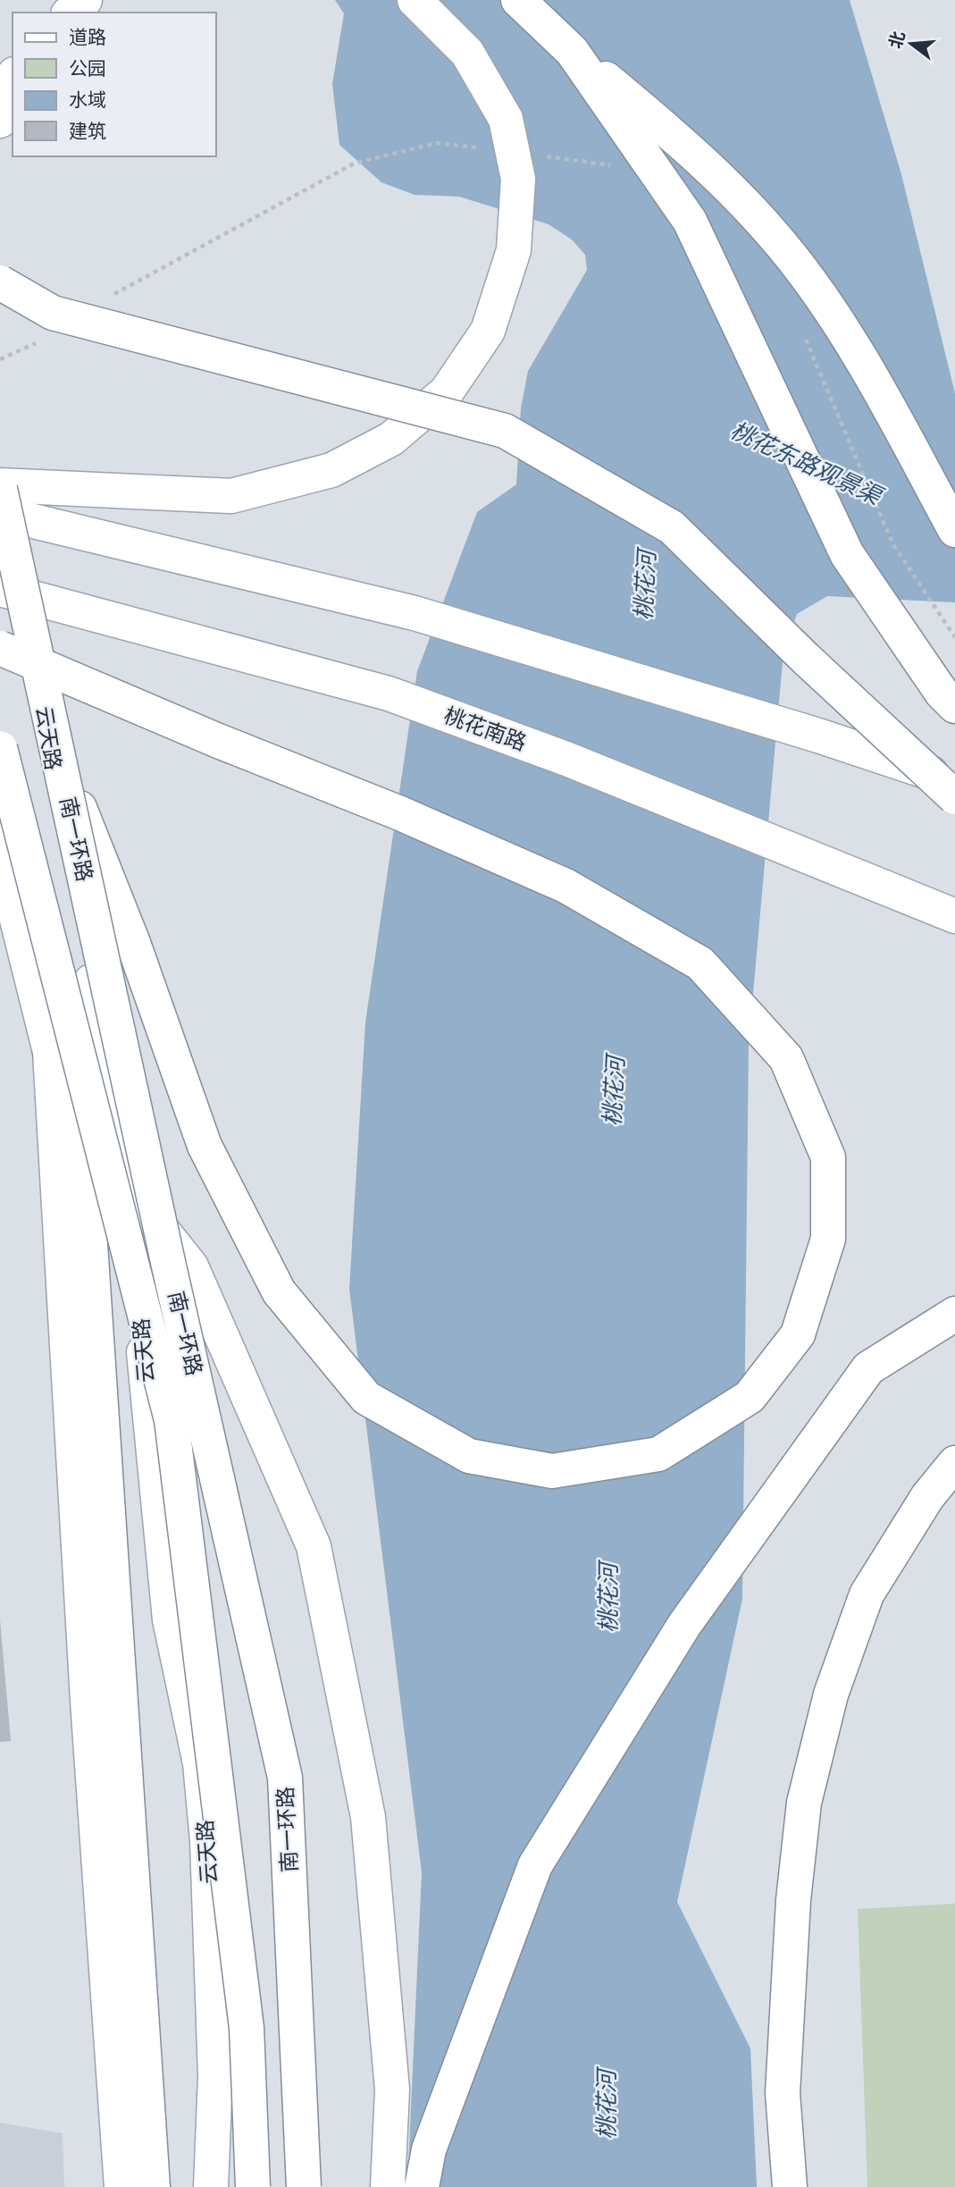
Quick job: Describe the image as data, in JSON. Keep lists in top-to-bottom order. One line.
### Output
{"streets":{"main road":["桃花南路","云天路","南一环路"]},"crossings":[["桃花南路","云天路"]],"water":["桃花东路观景渠","桃花河"],"legend":["道路","公园","水域","建筑"],"north":"left"}
